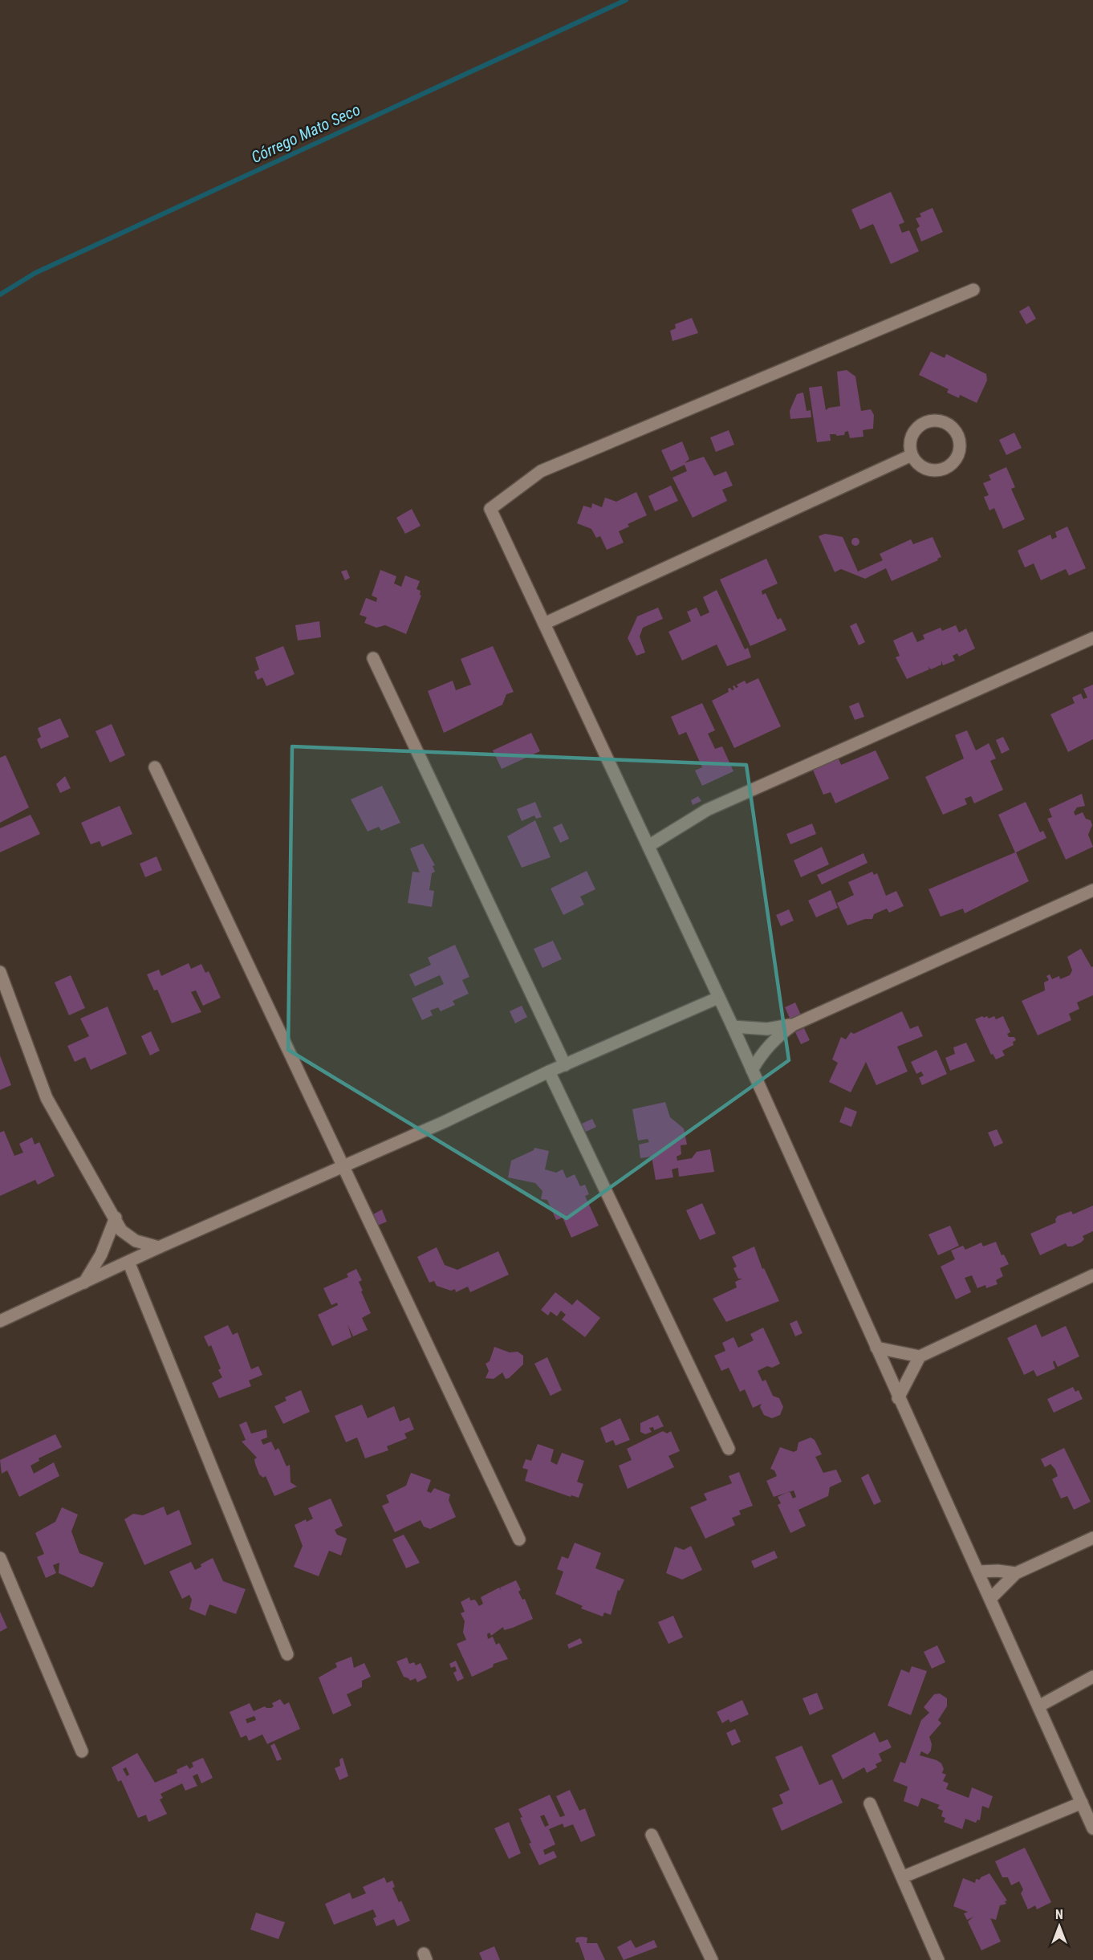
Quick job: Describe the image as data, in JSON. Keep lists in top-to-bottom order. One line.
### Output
{"water":["Córrego Mato Seco"],"north":"top"}
